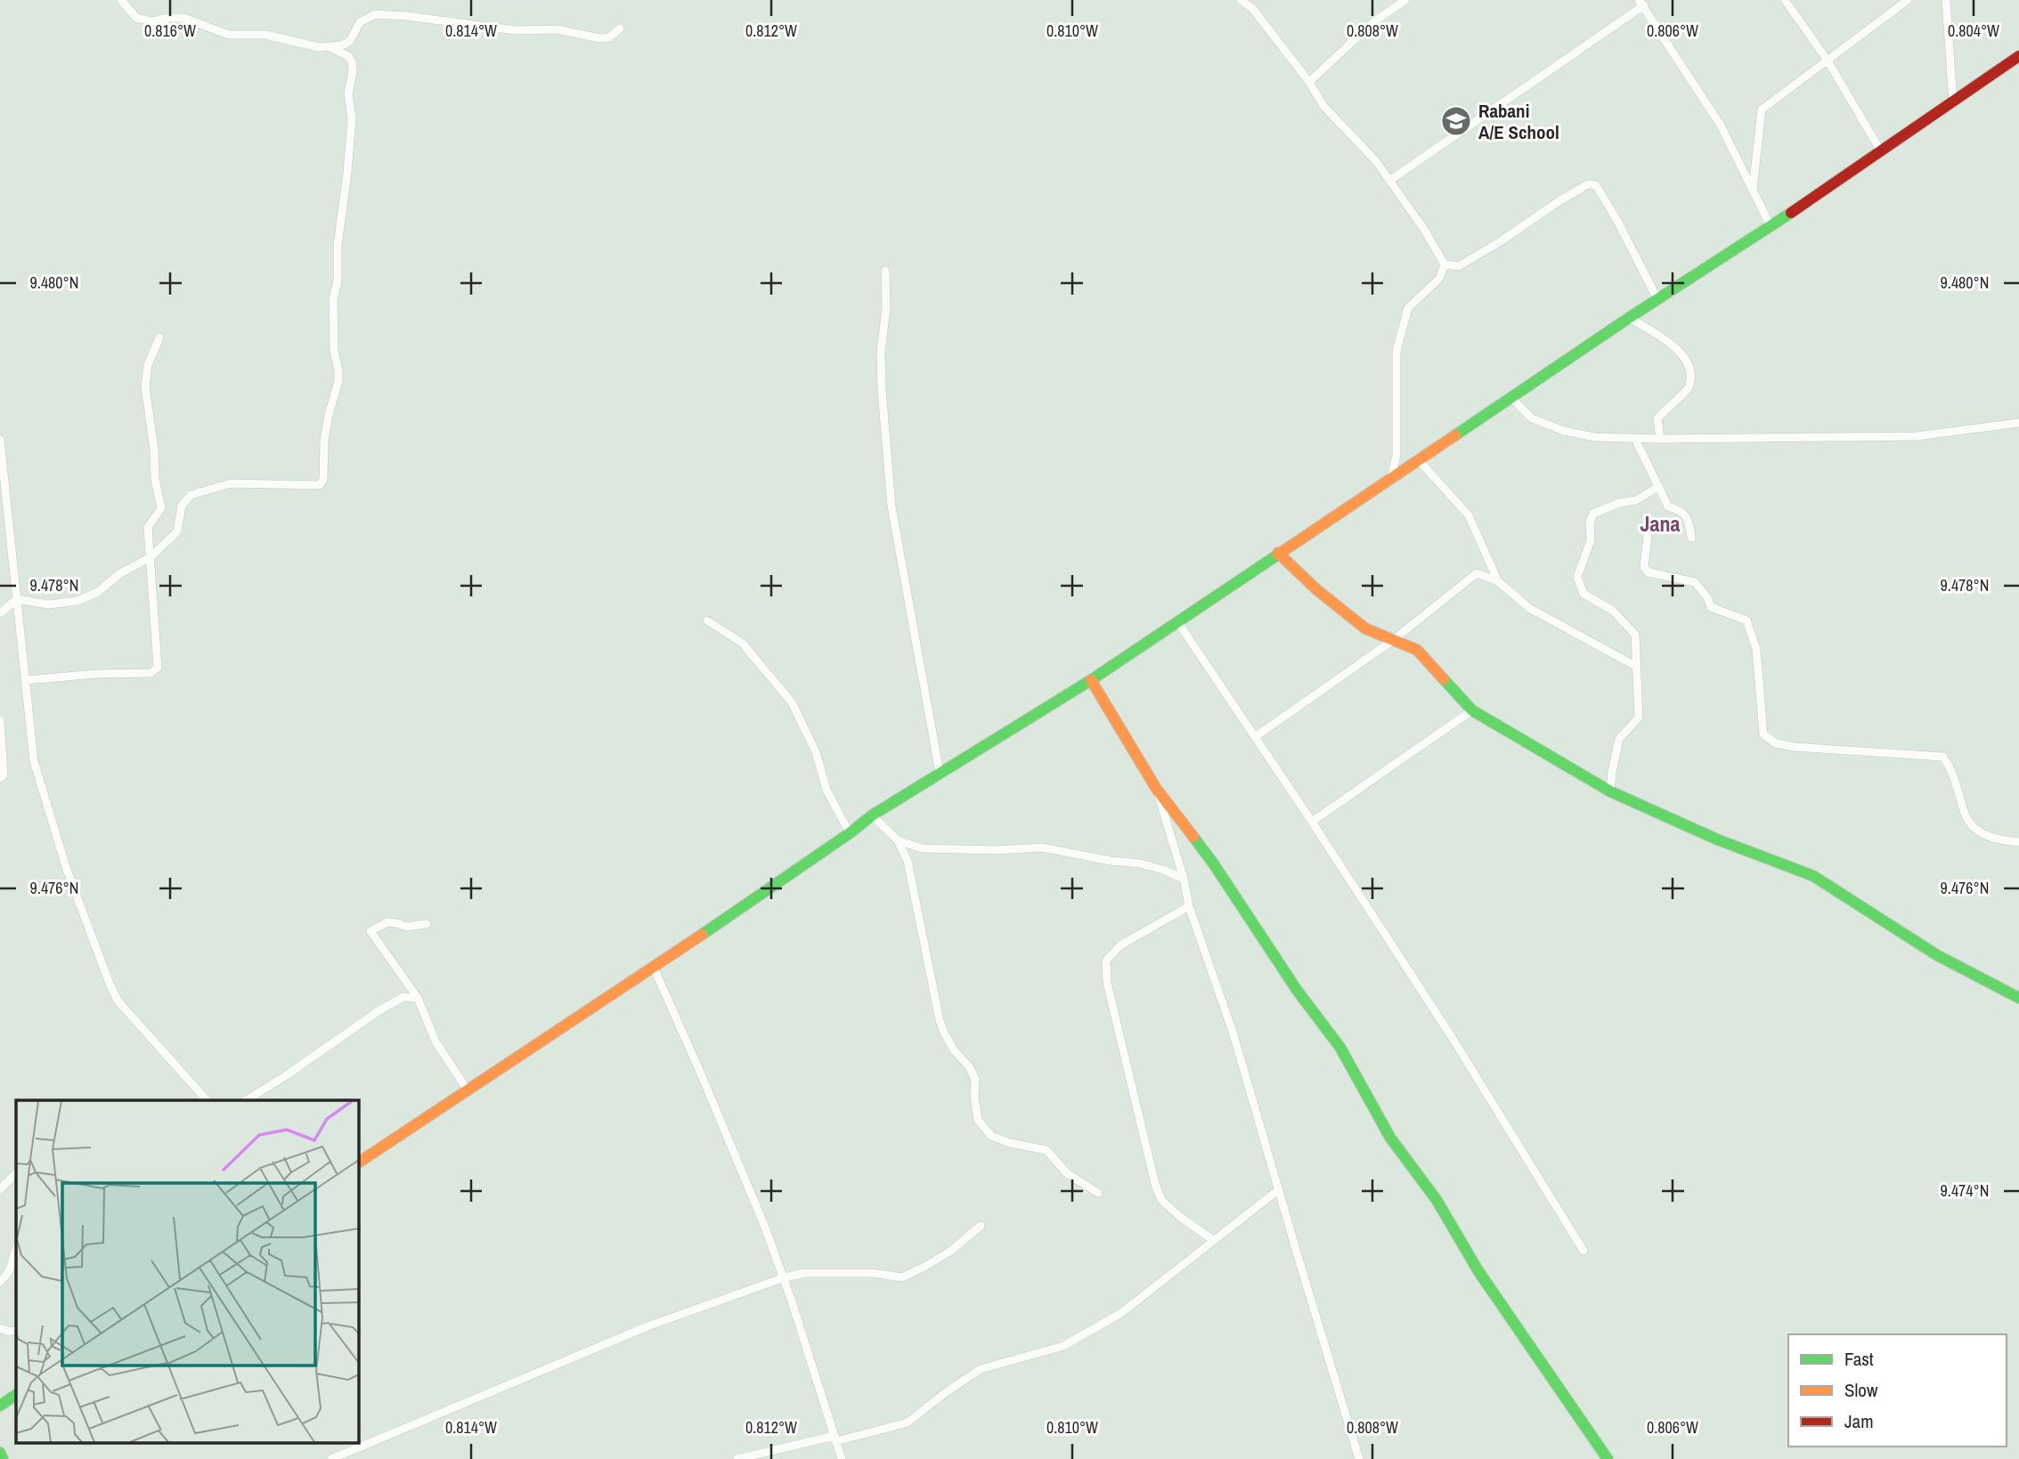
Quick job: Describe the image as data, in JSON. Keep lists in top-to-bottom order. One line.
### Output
{"districts":["Jana"],"places":{"school or university":["Rabani A/E School"]},"legend":["Fast","Slow","Jam"],"coordinates":["0.816°W","0.814°W","0.812°W","0.810°W","0.808°W","0.806°W","0.804°W","9.480°N","9.478°N","9.476°N","9.474°N"]}
